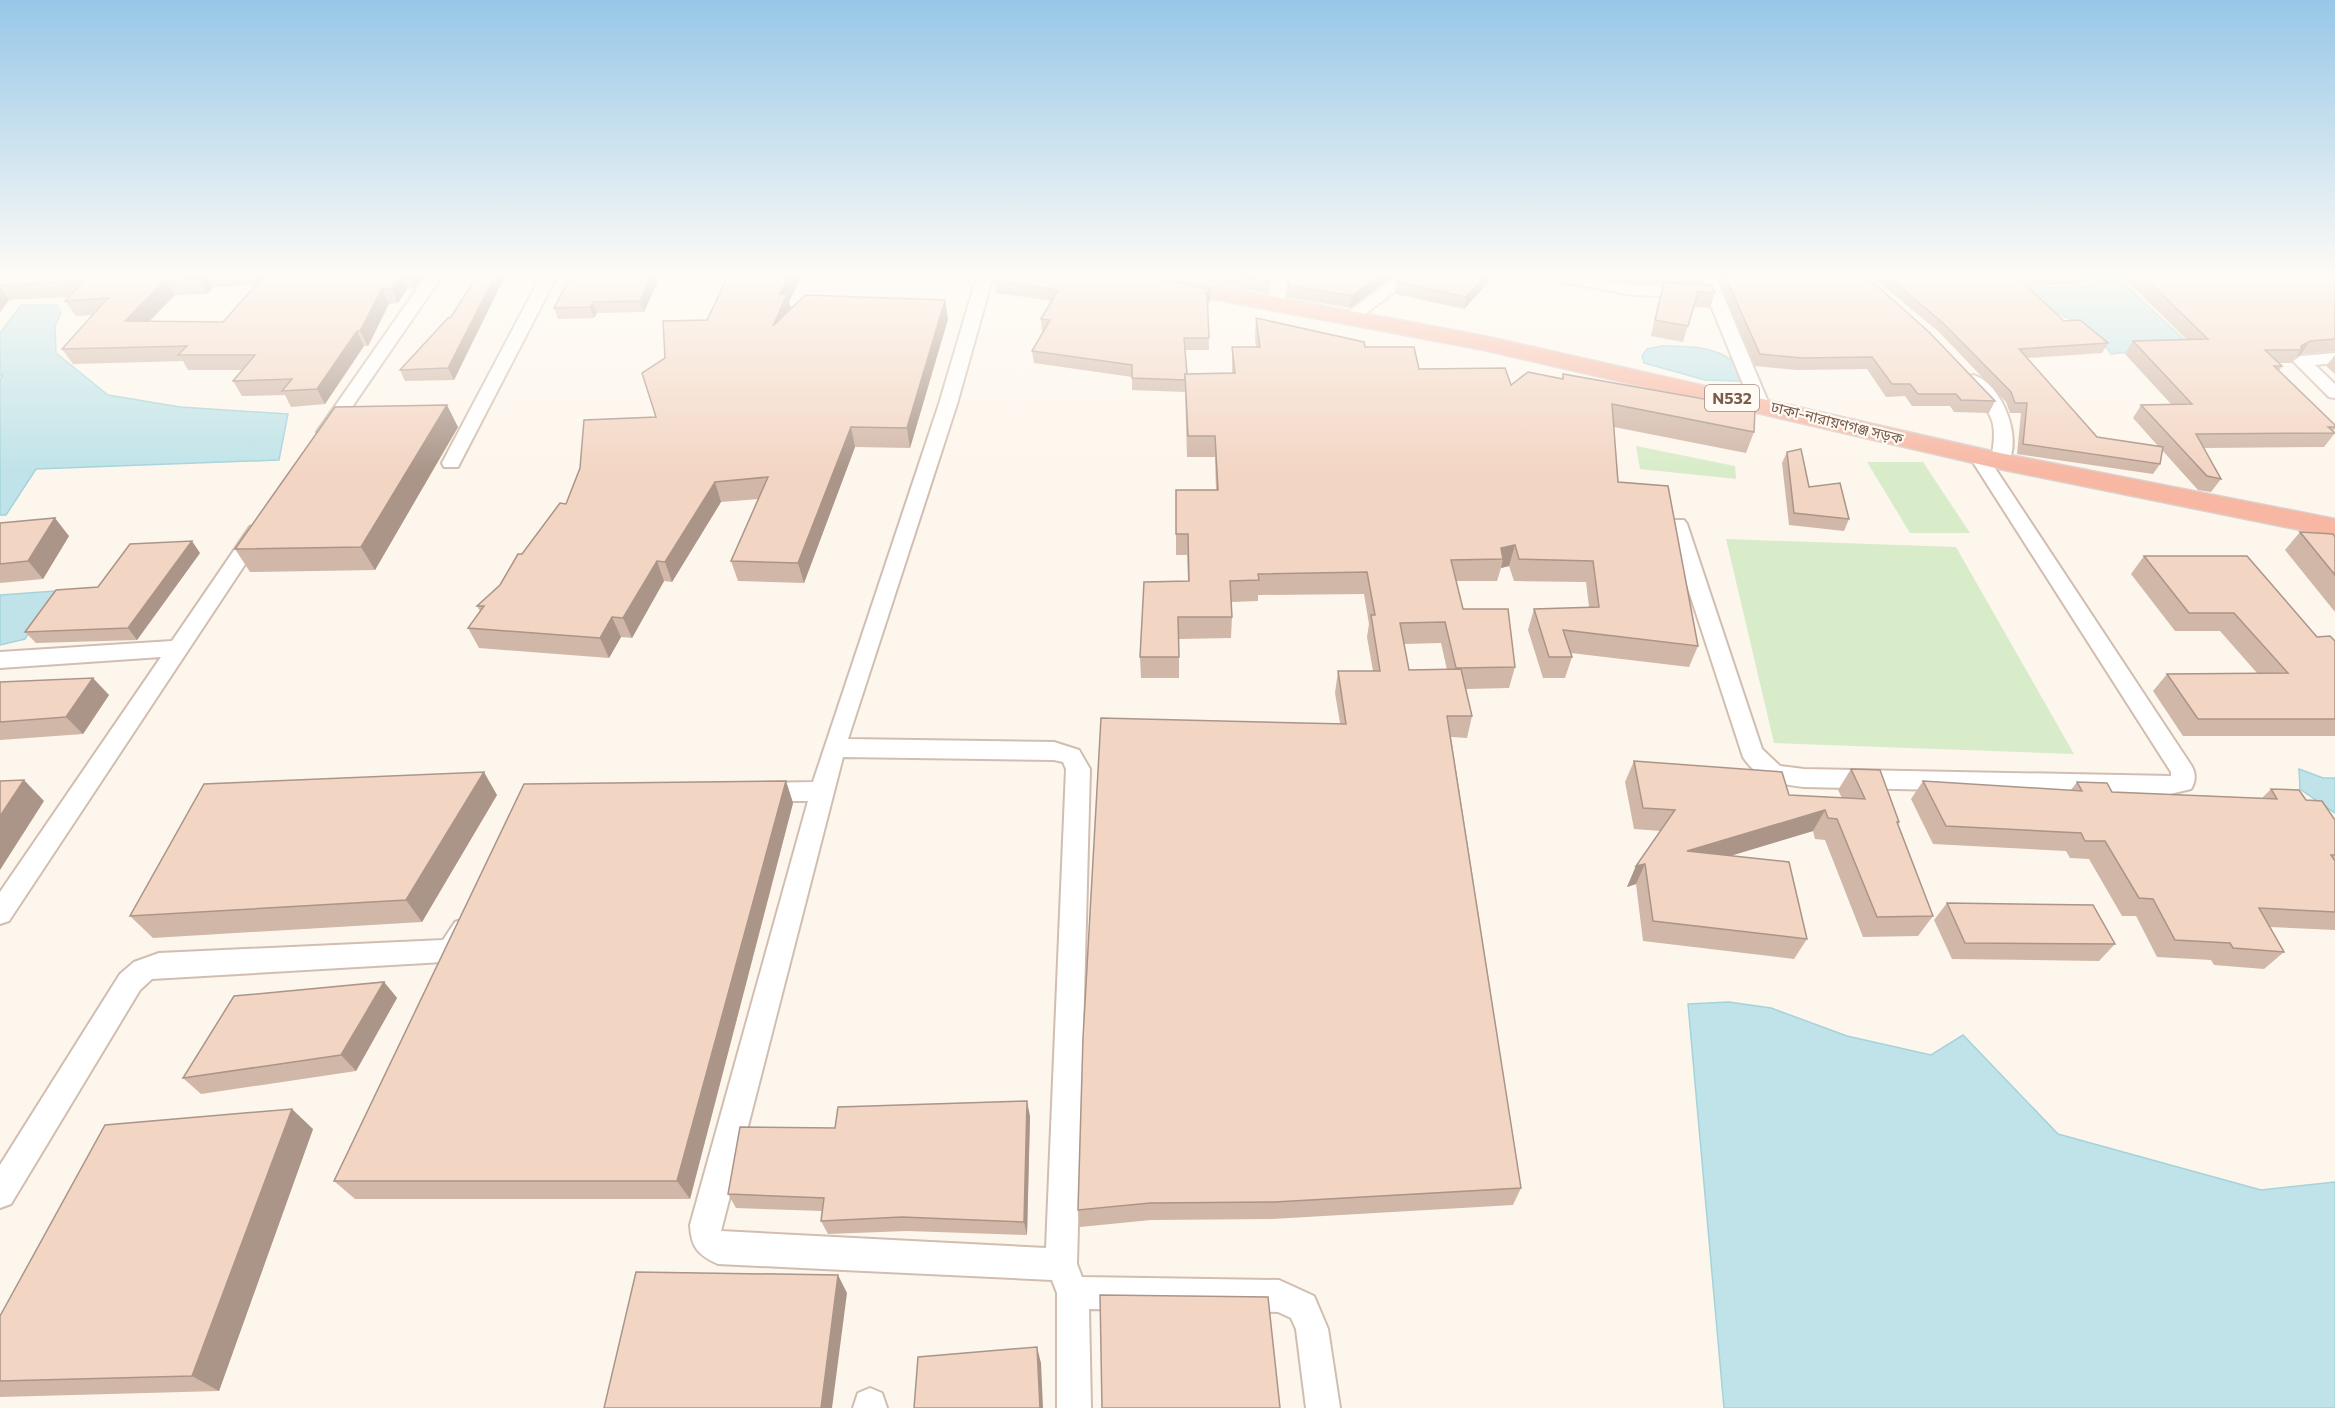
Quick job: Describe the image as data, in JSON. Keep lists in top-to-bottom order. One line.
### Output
{"streets":{"highway":["N532","ঢাকা-নারায়ণগঞ্জ সড়ক"]}}
